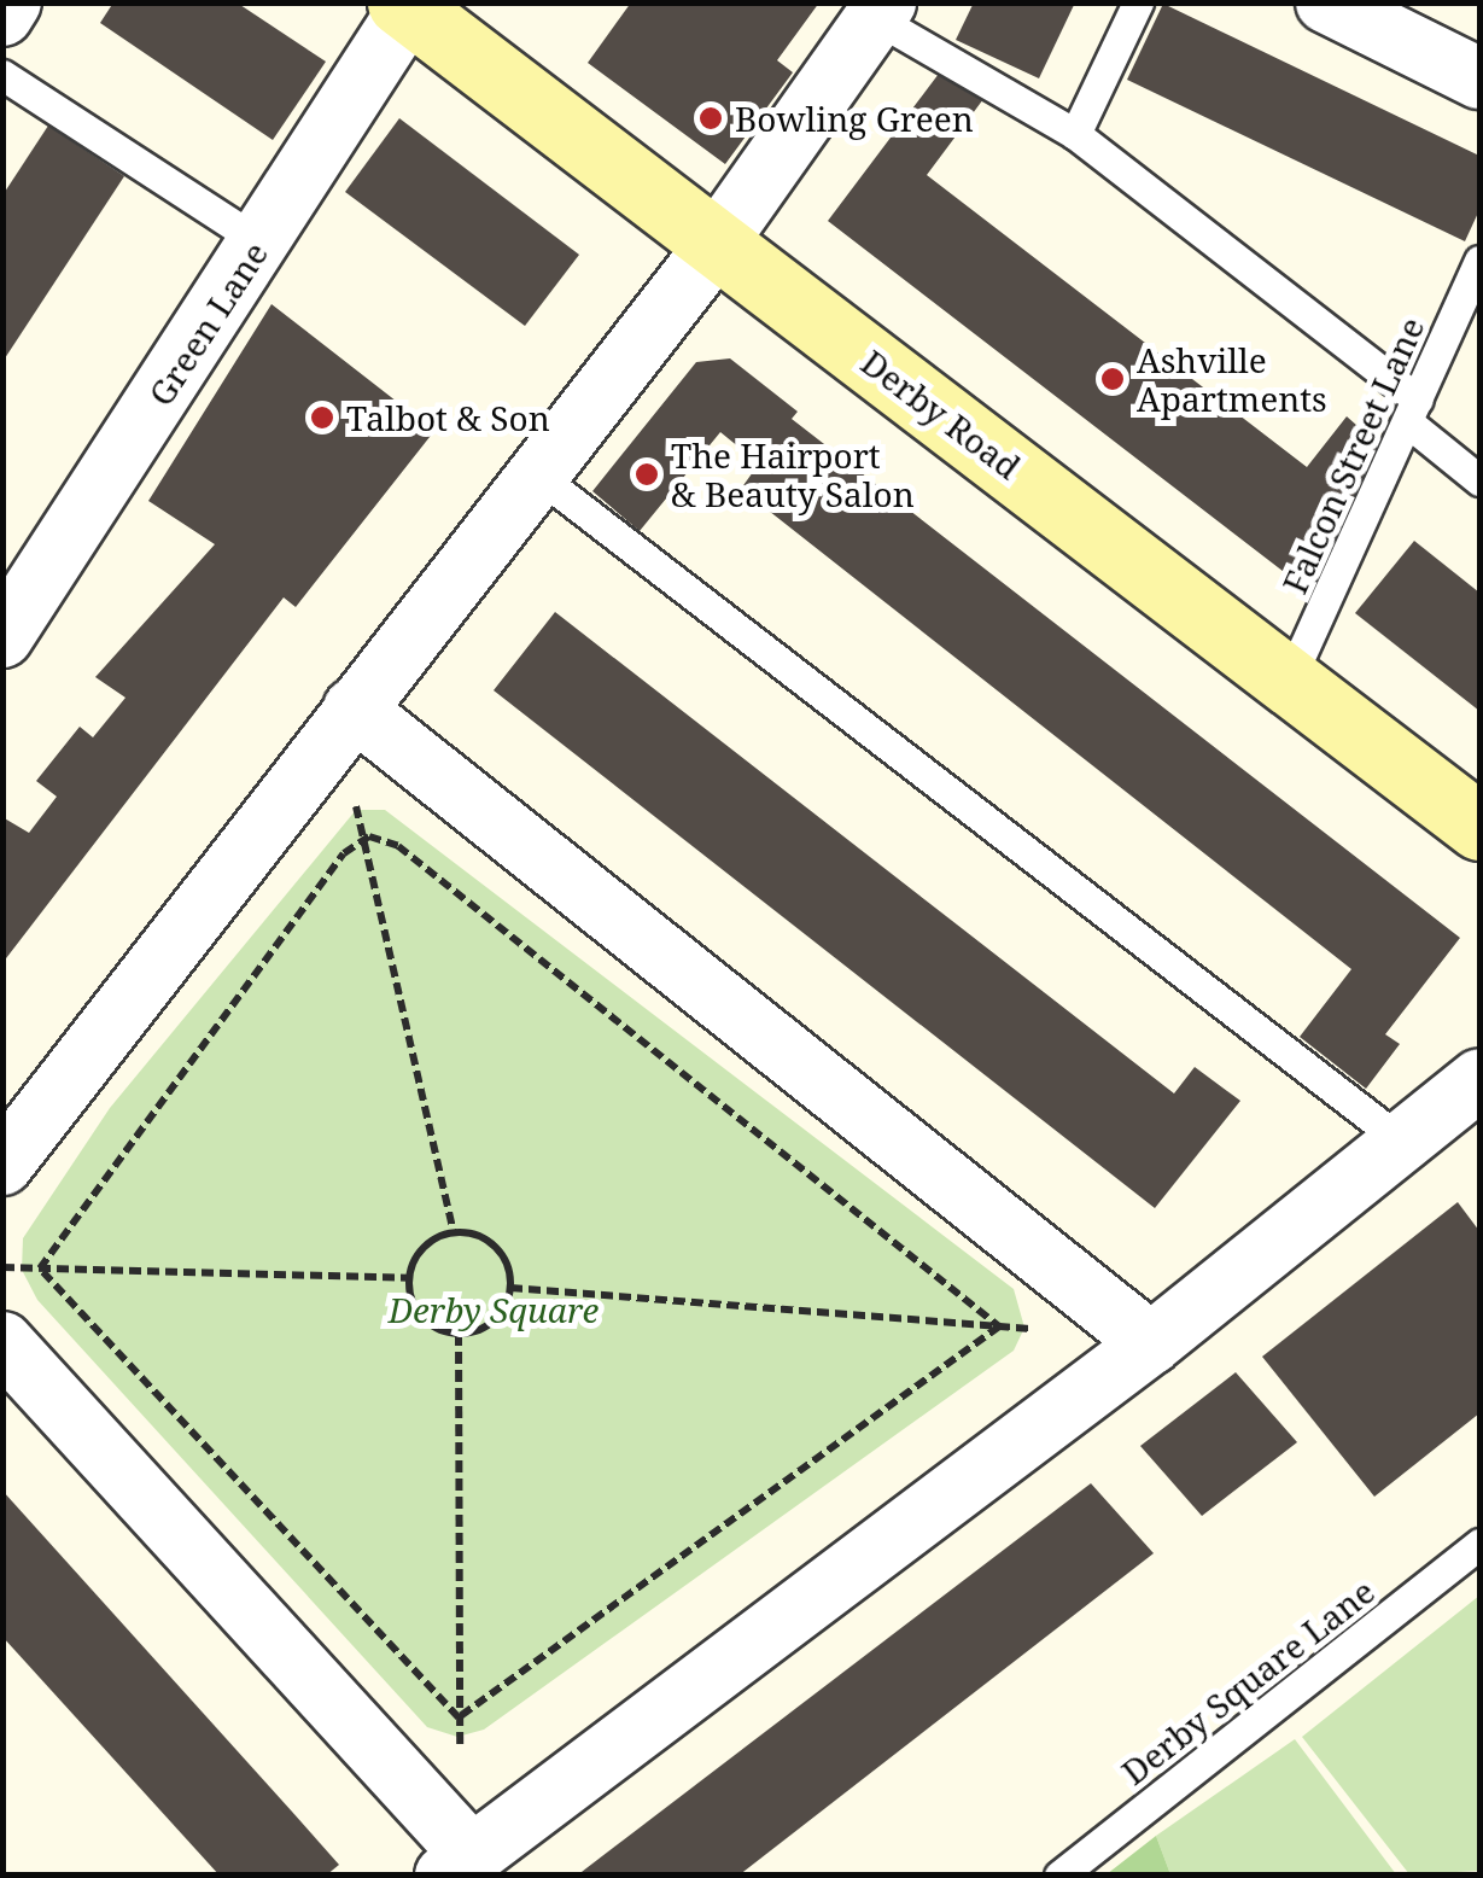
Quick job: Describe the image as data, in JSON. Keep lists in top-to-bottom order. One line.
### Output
{"streets":{"main road":["Derby Road"],"street":["Green Lane"],"lane":["Falcon Street Lane","Derby Square Lane"]},"crossings":[["Green Lane","Derby Road"],["Derby Road","Falcon Street Lane"]],"parks":["Derby Square"],"places":["Bowling Green","Ashville Apartments","Talbot & Son","The Hairport & Beauty Salon"]}
